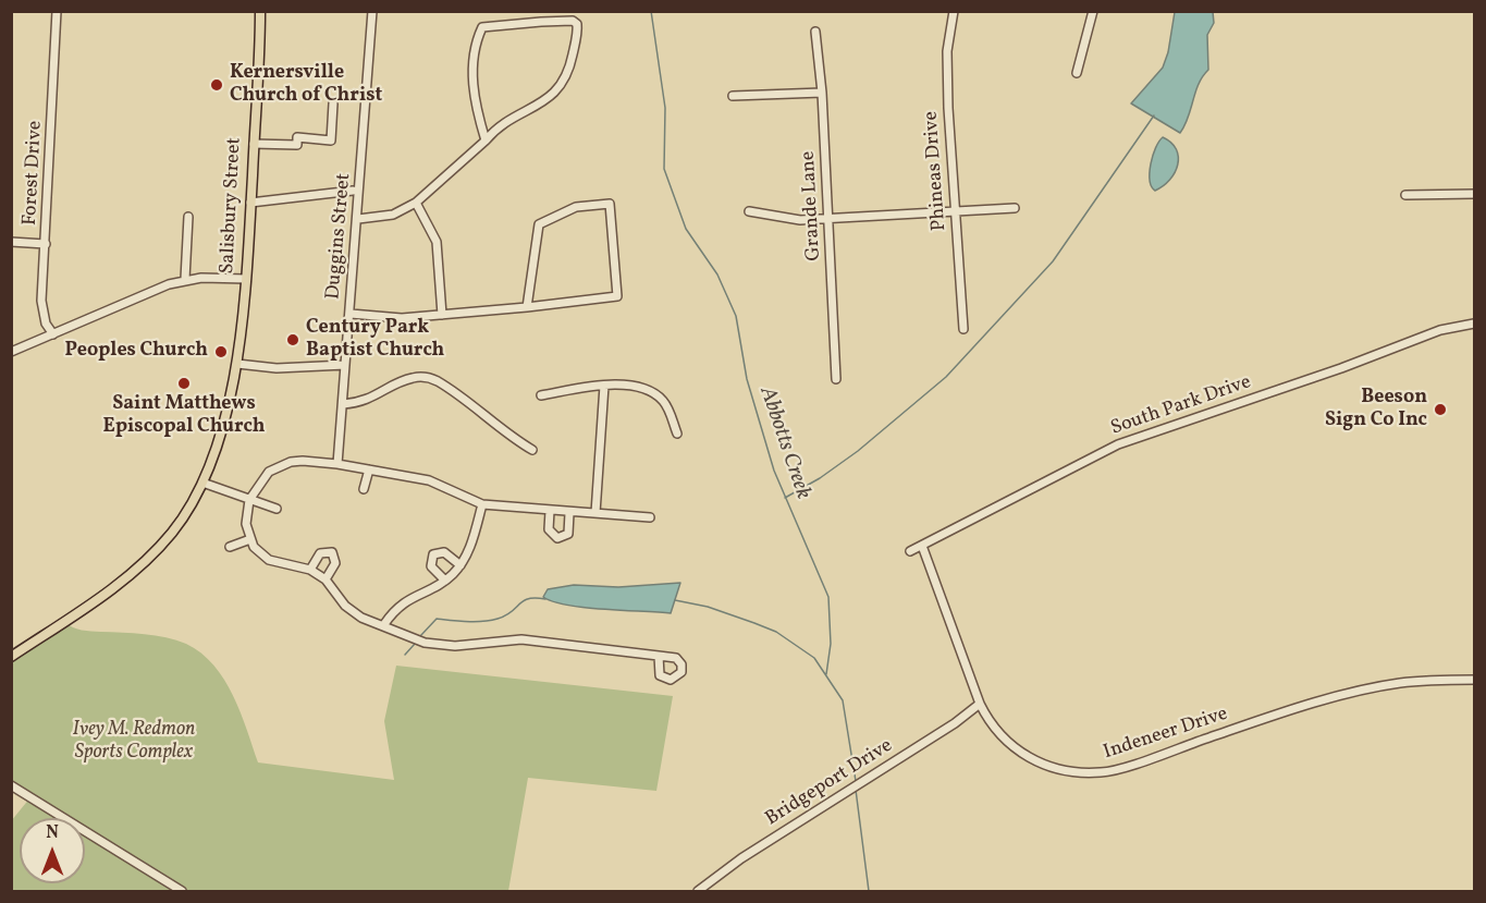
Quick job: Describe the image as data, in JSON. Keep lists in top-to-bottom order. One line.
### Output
{"streets":{"main road":["Salisbury Street"],"street":["Phineas Drive","Forest Drive","Grande Lane","Duggins Street","South Park Drive","Indeneer Drive","Bridgeport Drive"]},"crossings":[["South Park Drive","Indeneer Drive"],["Indeneer Drive","Bridgeport Drive"]],"water":["Abbotts Creek"],"parks":["Ivey M. Redmon Sports Complex"],"places":["Kernersville Church of Christ","Century Park Baptist Church","Peoples Church","Saint Matthews Episcopal Church","Beeson Sign Co Inc"],"north":"top"}
